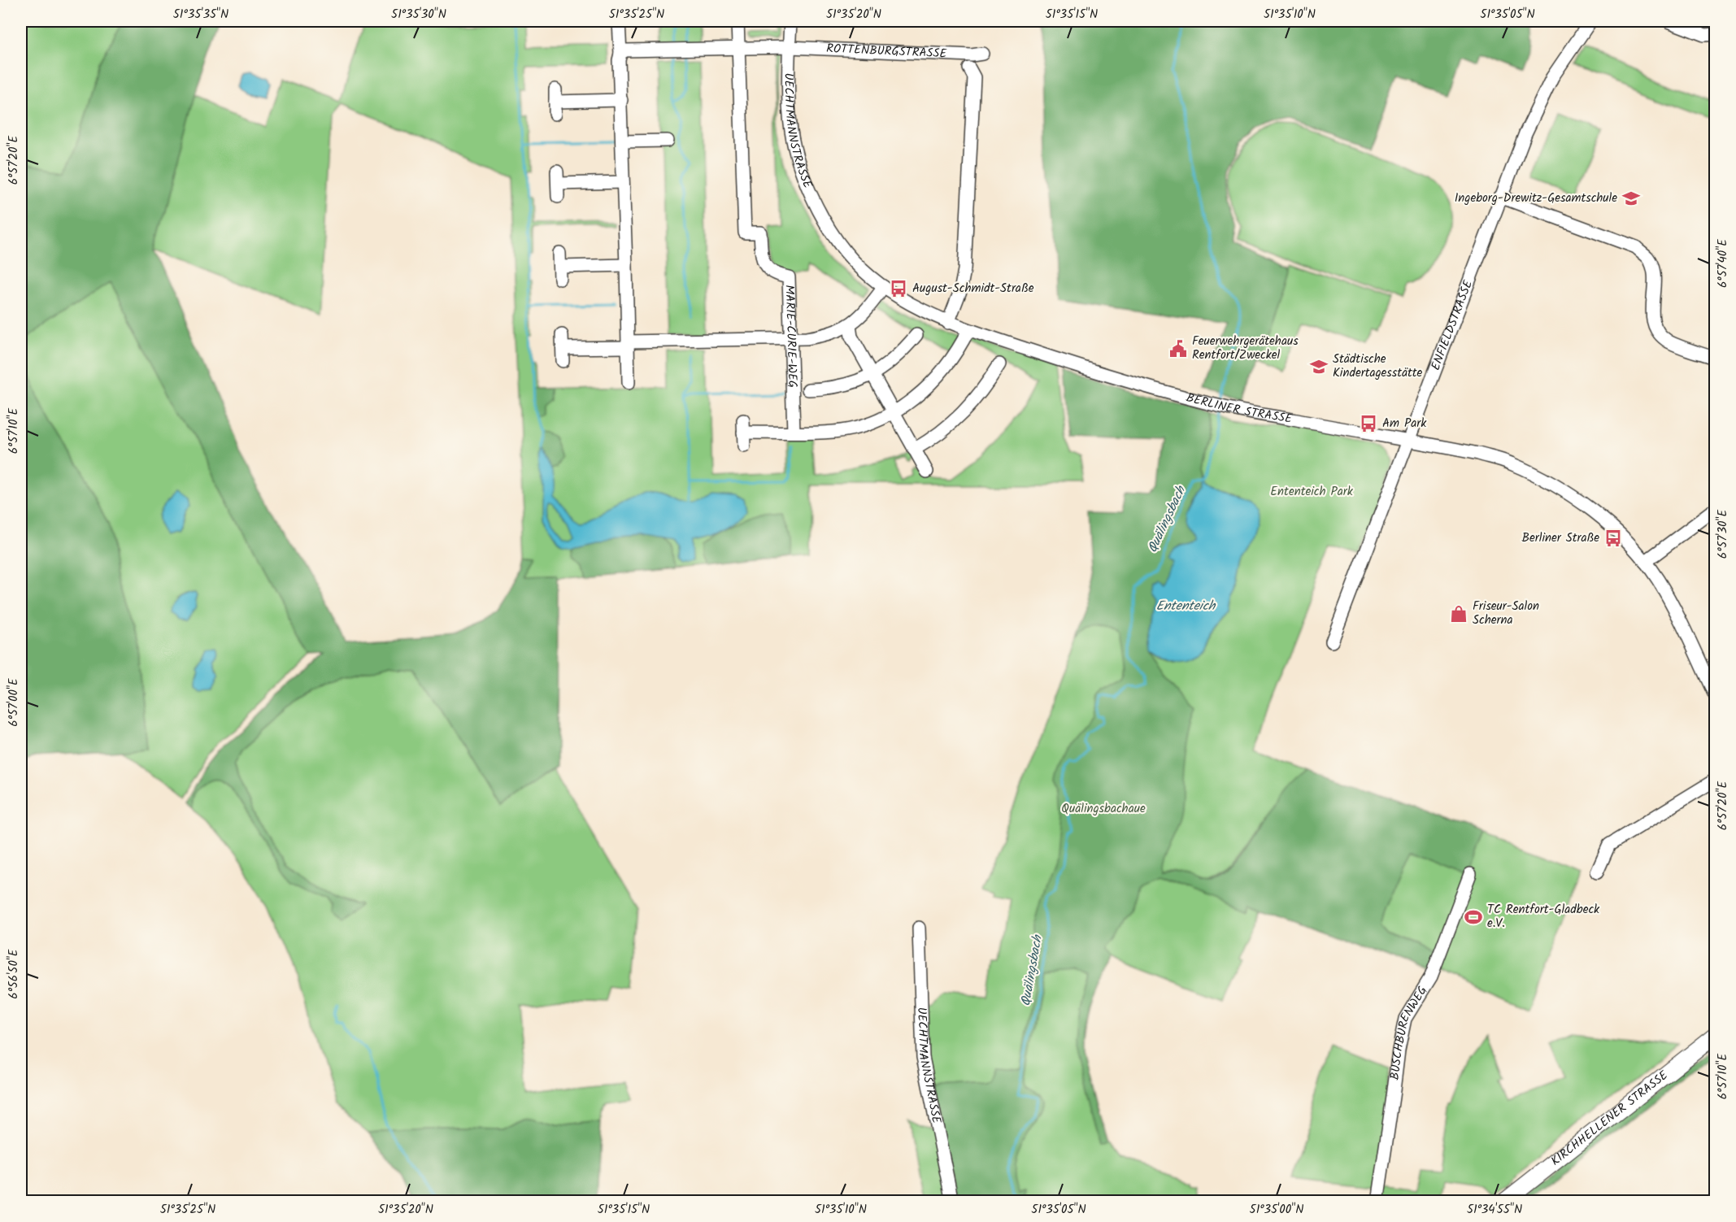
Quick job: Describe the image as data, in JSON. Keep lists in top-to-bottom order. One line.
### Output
{"streets":{"main road":["KIRCHHELLENER STRASSE"],"street":["ROTTENBURGSTRASSE","UECHTMANNSTRASSE","ENFIELDSTRASSE","MARIE-CURIE-WEG","BERLINER STRASSE","BUSCHBURENWEG"]},"crossings":[["ROTTENBURGSTRASSE","UECHTMANNSTRASSE"],["ROTTENBURGSTRASSE","MARIE-CURIE-WEG"],["UECHTMANNSTRASSE","BERLINER STRASSE"],["ENFIELDSTRASSE","BERLINER STRASSE"]],"water":["Quälingsbach","Ententeich"],"parks":["Ententeich Park","Quälingsbachaue"],"places":{"school or university":["Ingeborg-Drewitz-Gesamtschule","Städtische Kindertagesstätte"],"bus stop":["August-Schmidt-Straße","Am Park","Berliner Straße"],"public building":["Feuerwehrgerätehaus Rentfort/Zweckel"],"shop":["Friseur-Salon Scherna"],"sports":["TC Rentfort-Gladbeck e.V."]},"coordinates":["51°35'35\"N","51°35'30\"N","51°35'25\"N","51°35'20\"N","51°35'15\"N","51°35'10\"N","51°35'05\"N","6°57'20\"E","6°57'40\"E","6°57'10\"E","6°57'30\"E","6°57'00\"E","6°56'50\"E","51°35'00\"N","51°34'55\"N"]}
